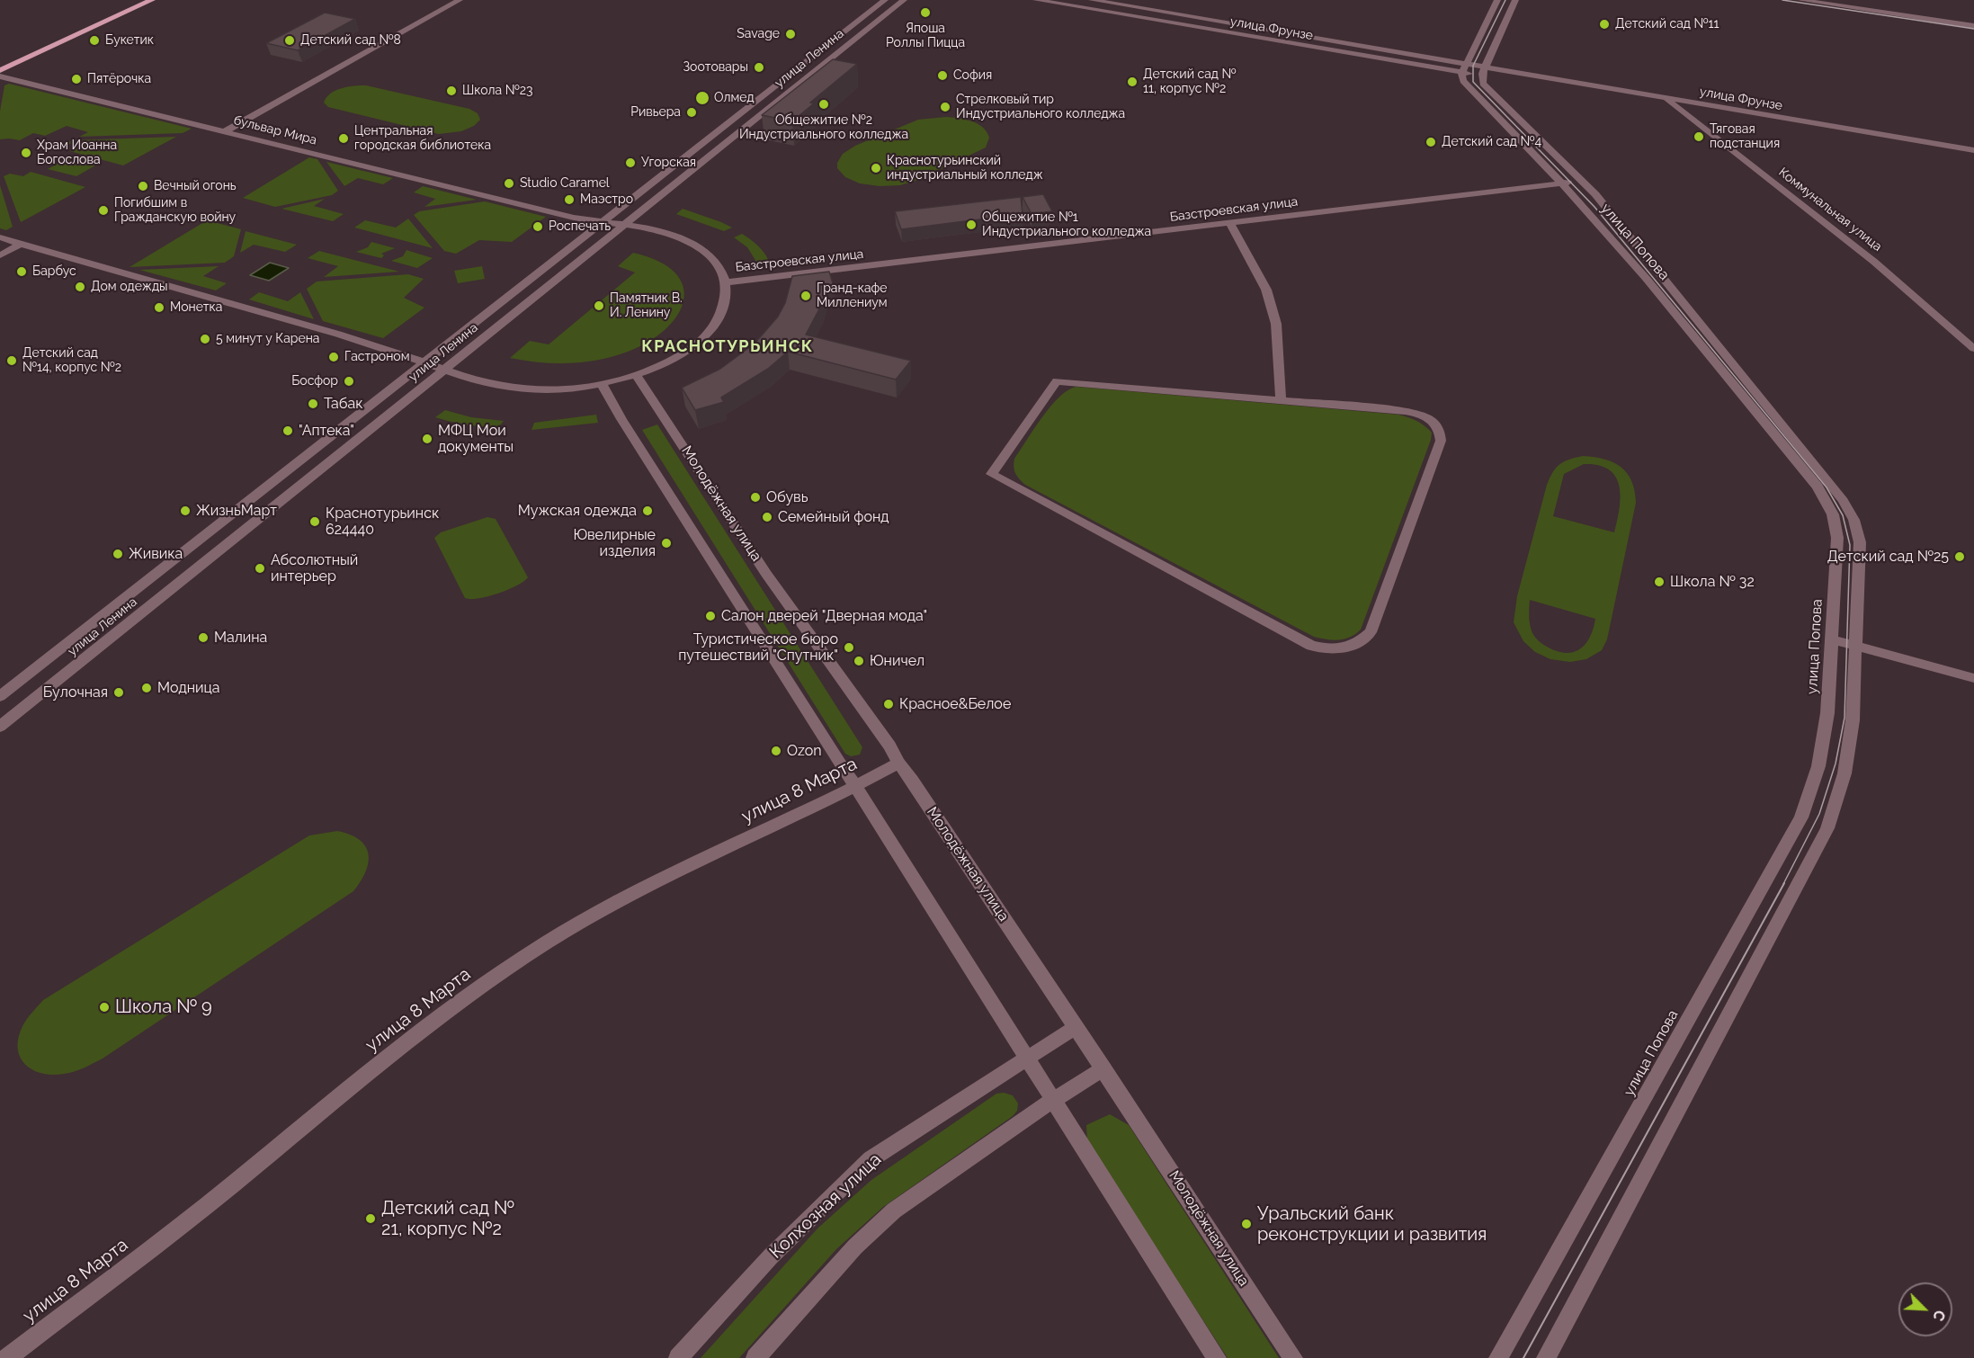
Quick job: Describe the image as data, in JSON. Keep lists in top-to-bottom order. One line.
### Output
{"streets":{"street":["улица Фрунзе","улица Ленина","бульвар Мира","Базстроевская улица","Коммунальная улица","улица Попова","Молодёжная улица","улица 8 Марта","Колхозная улица"]},"crossings":[["улица Фрунзе","Коммунальная улица"],["улица Фрунзе","улица Попова"],["улица Ленина","бульвар Мира"],["бульвар Мира","Базстроевская улица"],["Базстроевская улица","улица Попова"],["Молодёжная улица","улица 8 Марта"],["Молодёжная улица","Колхозная улица"]],"districts":["КРАСНОТУРЬИНСК"],"places":["Япоша Роллы Пицца","Детский сад №11","Savage","Букетик","Детский сад №8","Зоотовары","София","Пятёрочка","Детский сад № 11, корпус №2","Школа №23","Олмед","Общежитие №2 Индустриального колледжа","Стрелковый тир Индустриального колледжа","Ривьера","Тяговая подстанция","Центральная городская библиотека","Детский сад №4","Храм Иоанна Богослова","Угорская","Краснотурьинский индустриальный колледж","Studio Caramel","Вечный огонь","Маэстро","Погибшим в Гражданскую войну","Общежитие №1 Индустриального колледжа","Роспечать","Барбус","Дом одежды","Гранд-кафе Миллениум","Памятник В. И. Ленину","Монетка","5 минут у Карена","Гастроном","Детский сад №14, корпус №2","Босфор","Табак","\"Аптека\"","МФЦ Мои документы","Обувь","ЖизньМарт","Мужская одежда","Семейный фонд","Краснотурьинск 624440","Ювелирные изделия","Живика","Детский сад №25","Абсолютный интерьер","Школа № 32","Салон дверей \"Дверная мода\"","Малина","Туристическое бюро путешествий \"Спутник\"","Юничел","Модница","Булочная","Красное&Белое","Ozon","Школа № 9","Детский сад № 21, корпус №2","Уральский банк реконструкции и развития"],"north":"bottom right"}
